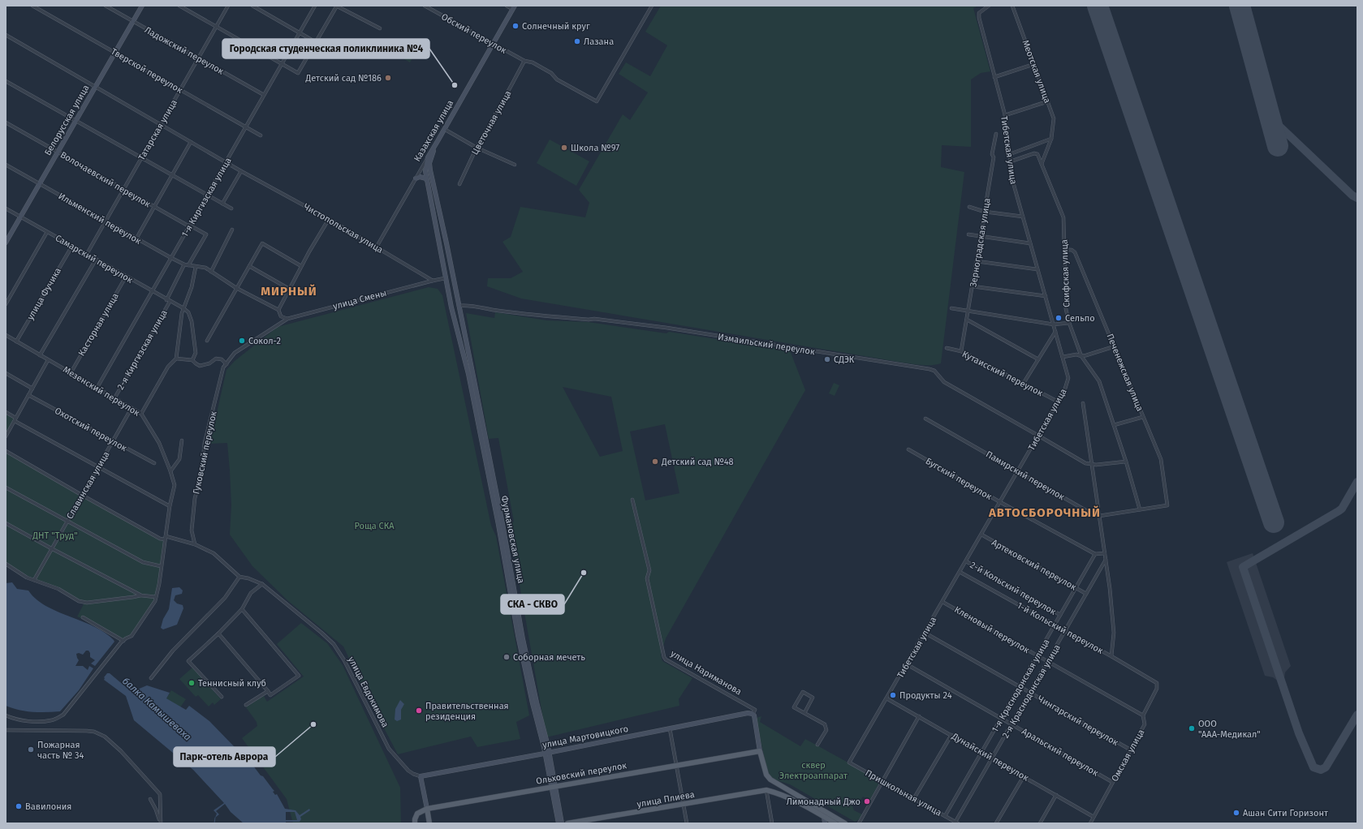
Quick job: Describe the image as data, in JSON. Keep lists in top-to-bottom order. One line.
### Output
{"streets":{"main road":["Белорусская улица","Казахская улица","Фурмановская улица","улица Нариманова","улица Мартовицкого","Ольховский переулок","улица Плиева"],"street":["Обский переулок","Ладожский переулок","Тверской переулок","Меотская улица","Цветочная улица","Татарская улица","Тибетская улица","Волочаевский переулок","1-я Киргизская улица","Ильменский переулок","Чистопольская улица","Зерноградская улица","Самарский переулок","Скифская улица","улица Фучика","улица Смены","Касторная улица","Измаильский переулок","2-я Киргизская улица","Печенежская улица","Кутаисский переулок","Мезенский переулок","Охотский переулок","Гуковский переулок","Памирский переулок","Бугский переулок","Славинская улица","Артековский переулок","2-й Кольский переулок","1-й Кольский переулок","Кленовый переулок","1-я Краснодонская улица","2-я Краснодонская улица","улица Евдокимова","Чингарский переулок","Аральский переулок","Омская улица","Дунайский переулок","Пришкольная улица"]},"crossings":[["Обский переулок","Цветочная улица"],["Обский переулок","Казахская улица"],["Ладожский переулок","Белорусская улица"],["Ладожский переулок","Татарская улица"],["Ладожский переулок","1-я Киргизская улица"],["Тверской переулок","Белорусская улица"],["Тверской переулок","Татарская улица"],["Тверской переулок","1-я Киргизская улица"],["Меотская улица","Скифская улица"],["Белорусская улица","Волочаевский переулок"],["Белорусская улица","Ильменский переулок"],["Белорусская улица","Чистопольская улица"],["Белорусская улица","Самарский переулок"],["Татарская улица","Волочаевский переулок"],["Татарская улица","Ильменский переулок"],["Татарская улица","Чистопольская улица"],["Татарская улица","Самарский переулок"],["Казахская улица","Чистопольская улица"],["Тибетская улица","Измаильский переулок"],["Тибетская улица","Кутаисский переулок"],["Тибетская улица","Памирский переулок"],["Тибетская улица","Бугский переулок"],["Тибетская улица","Артековский переулок"],["Тибетская улица","2-й Кольский переулок"],["Тибетская улица","1-й Кольский переулок"],["Тибетская улица","Кленовый переулок"],["Тибетская улица","Чингарский переулок"],["Тибетская улица","Аральский переулок"],["Тибетская улица","Дунайский переулок"],["Тибетская улица","Пришкольная улица"],["Волочаевский переулок","1-я Киргизская улица"],["Волочаевский переулок","2-я Киргизская улица"],["1-я Киргизская улица","Ильменский переулок"],["1-я Киргизская улица","Чистопольская улица"],["1-я Киргизская улица","Самарский переулок"],["1-я Киргизская улица","Мезенский переулок"],["Ильменский переулок","2-я Киргизская улица"],["Чистопольская улица","улица Смены"],["Зерноградская улица","Кутаисский переулок"],["Самарский переулок","улица Фучика"],["Самарский переулок","Касторная улица"],["Самарский переулок","2-я Киргизская улица"],["Скифская улица","Измаильский переулок"],["Скифская улица","Печенежская улица"],["улица Фучика","Мезенский переулок"],["улица Смены","Гуковский переулок"],["Касторная улица","Мезенский переулок"],["2-я Киргизская улица","Мезенский переулок"],["Мезенский переулок","Славинская улица"],["Мезенский переулок","улица Евдокимова"],["Охотский переулок","Славинская улица"],["Гуковский переулок","улица Евдокимова"],["Бугский переулок","1-я Краснодонская улица"],["Славинская улица","улица Евдокимова"],["Фурмановская улица","улица Мартовицкого"],["Фурмановская улица","Ольховский переулок"],["Артековский переулок","1-я Краснодонская улица"],["Артековский переулок","2-я Краснодонская улица"],["2-й Кольский переулок","1-я Краснодонская улица"],["1-й Кольский переулок","1-я Краснодонская улица"],["1-й Кольский переулок","2-я Краснодонская улица"],["1-й Кольский переулок","Омская улица"],["Кленовый переулок","1-я Краснодонская улица"],["Кленовый переулок","2-я Краснодонская улица"],["Кленовый переулок","Омская улица"],["улица Нариманова","улица Мартовицкого"],["улица Нариманова","Ольховский переулок"],["1-я Краснодонская улица","Чингарский переулок"],["1-я Краснодонская улица","Аральский переулок"],["1-я Краснодонская улица","Дунайский переулок"],["1-я Краснодонская улица","Пришкольная улица"],["2-я Краснодонская улица","Чингарский переулок"],["2-я Краснодонская улица","Аральский переулок"],["2-я Краснодонская улица","Дунайский переулок"],["2-я Краснодонская улица","Пришкольная улица"],["улица Евдокимова","улица Мартовицкого"],["Чингарский переулок","Омская улица"],["Аральский переулок","Омская улица"],["Омская улица","Дунайский переулок"]],"districts":["МИРНЫЙ","АВТОСБОРОЧНЫЙ"],"water":["балка Камышеваха"],"parks":["Роща СКА","ДНТ \"Труд\"","cквер Электроаппарат"],"places":["Солнечный круг","Лазана","Детский сад №186","Городская студенческая поликлиника №4","Школа №97","Сельпо","Сокол-2","СДЭК","Детский сад №48","СКА - СКВО","Соборная мечеть","Теннисный клуб","Продукты 24","Правительственная резиденция","Парк-отель Аврора","ООО \"ААА-Медикал\"","Пожарная часть № 34","Лимонадный Джо","Вавилония","Ашан Сити Горизонт"]}
